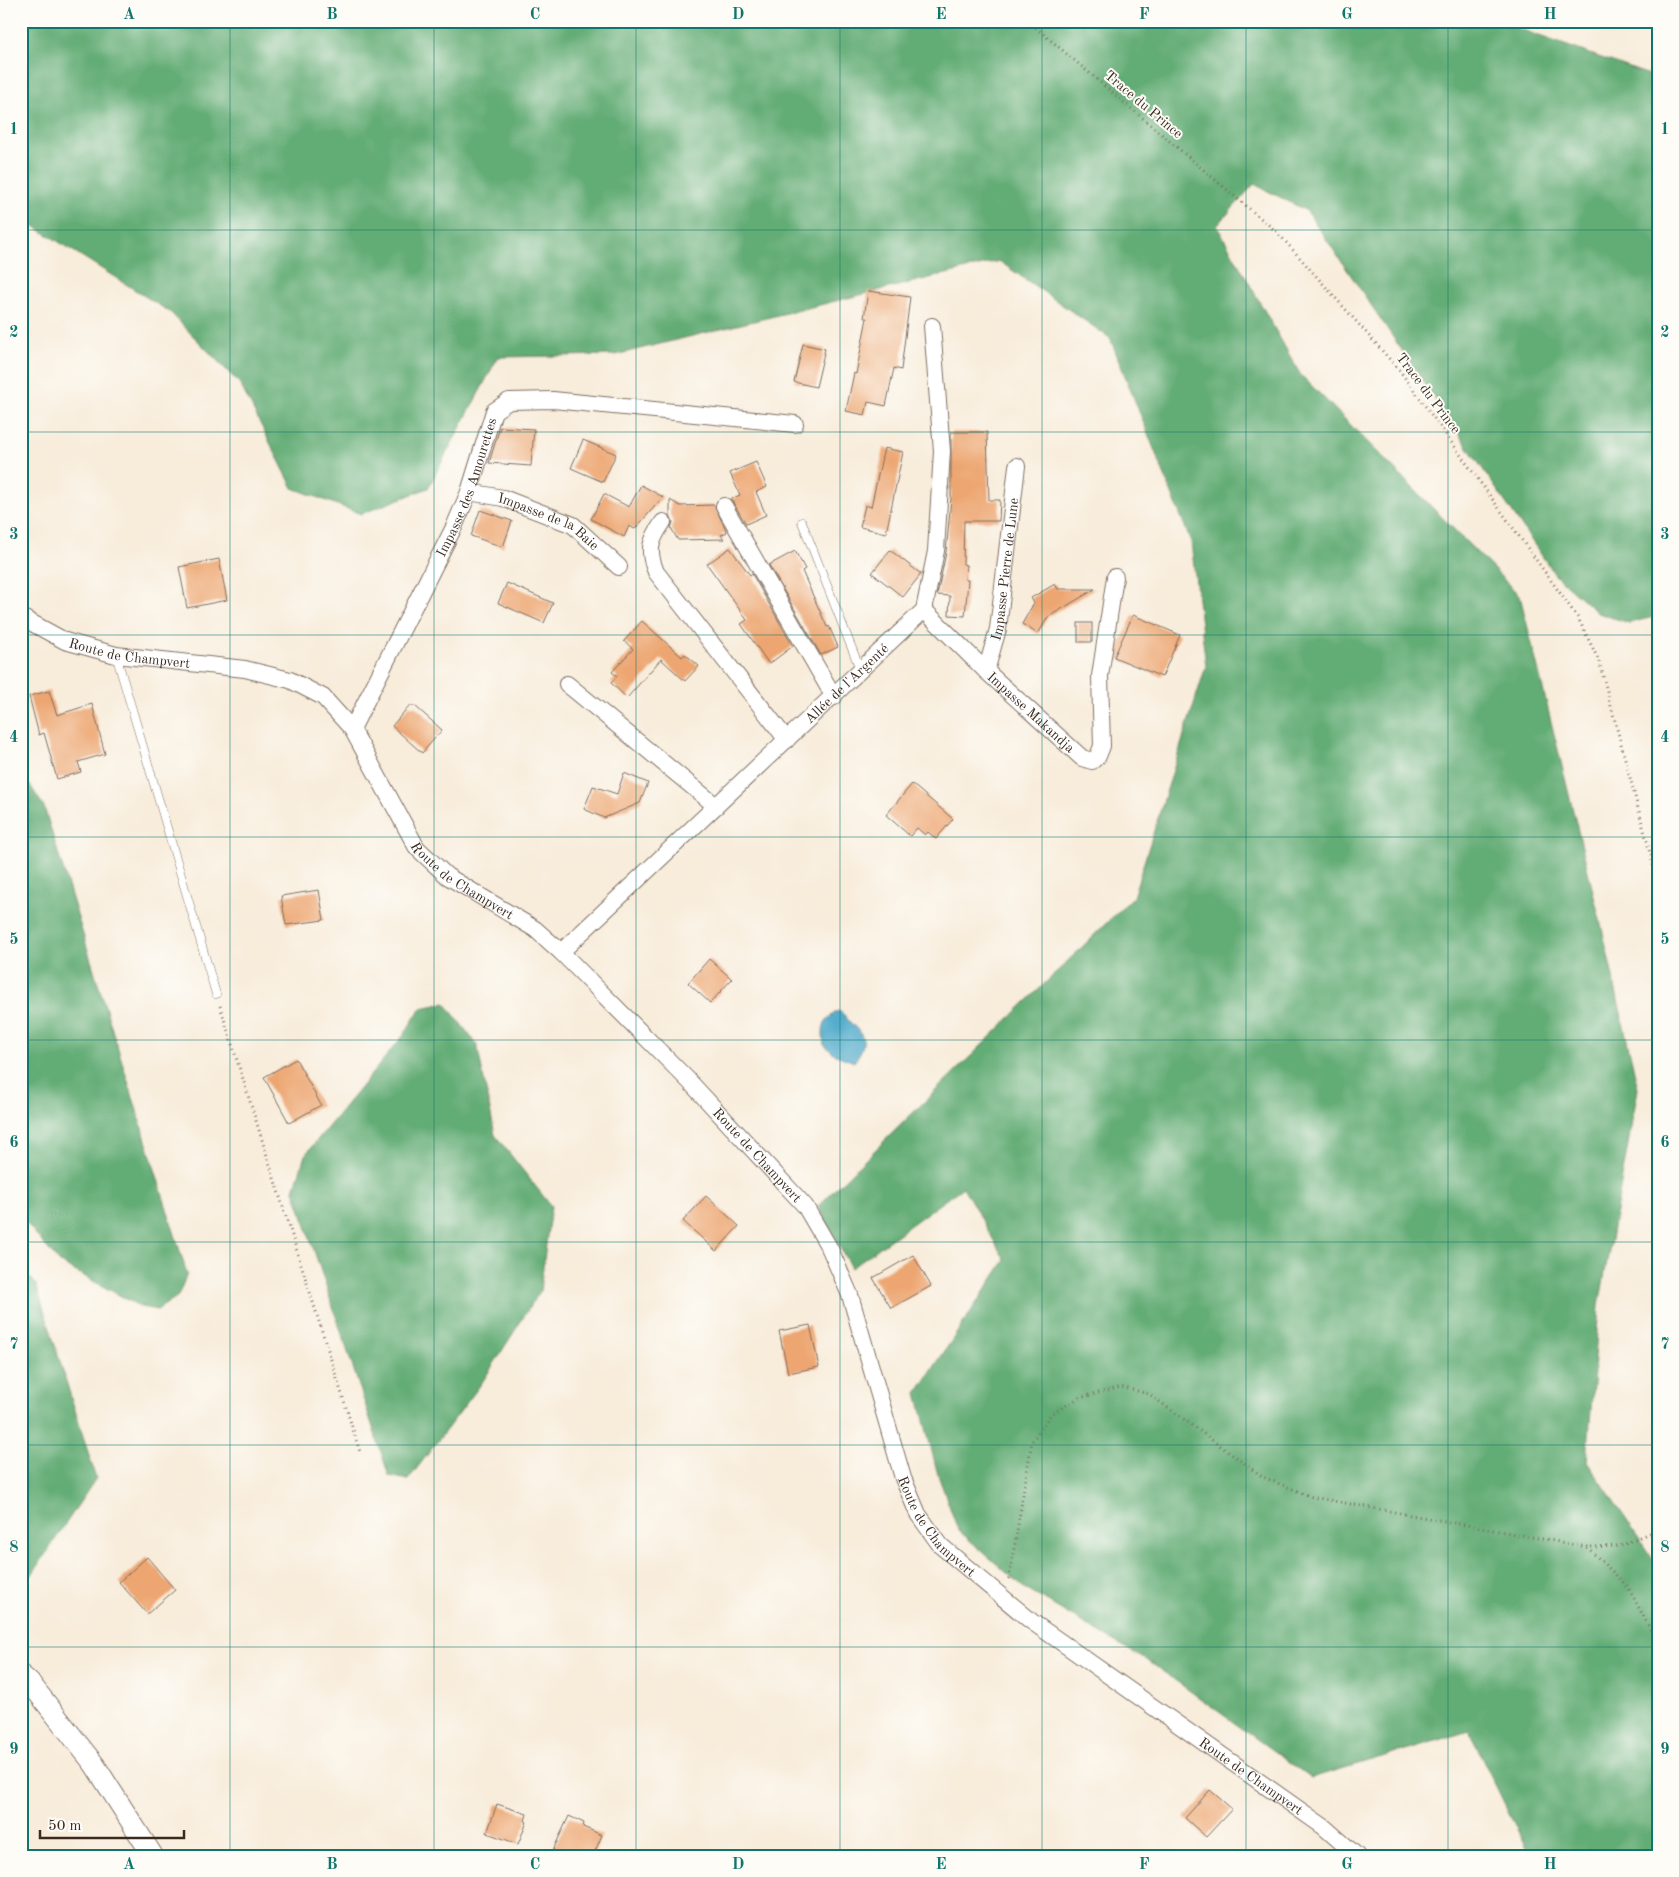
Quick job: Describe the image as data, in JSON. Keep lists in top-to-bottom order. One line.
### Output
{"streets":{"street":["Impasse des Amourettes","Impasse de la Baie","Impasse Pierre de Lune","Route de Champvert","Allée de l'Argenté","Impasse Makandja"],"path":["Trace du Prince"]},"crossings":[["Impasse des Amourettes","Impasse de la Baie"],["Impasse des Amourettes","Route de Champvert"],["Impasse Pierre de Lune","Impasse Makandja"],["Route de Champvert","Allée de l'Argenté"],["Allée de l'Argenté","Impasse Makandja"]],"scale_bar":"50 m","grid":{"columns":["A","B","C","D","E","F","G","H"],"rows":["1","2","3","4","5","6","7","8","9"]}}
